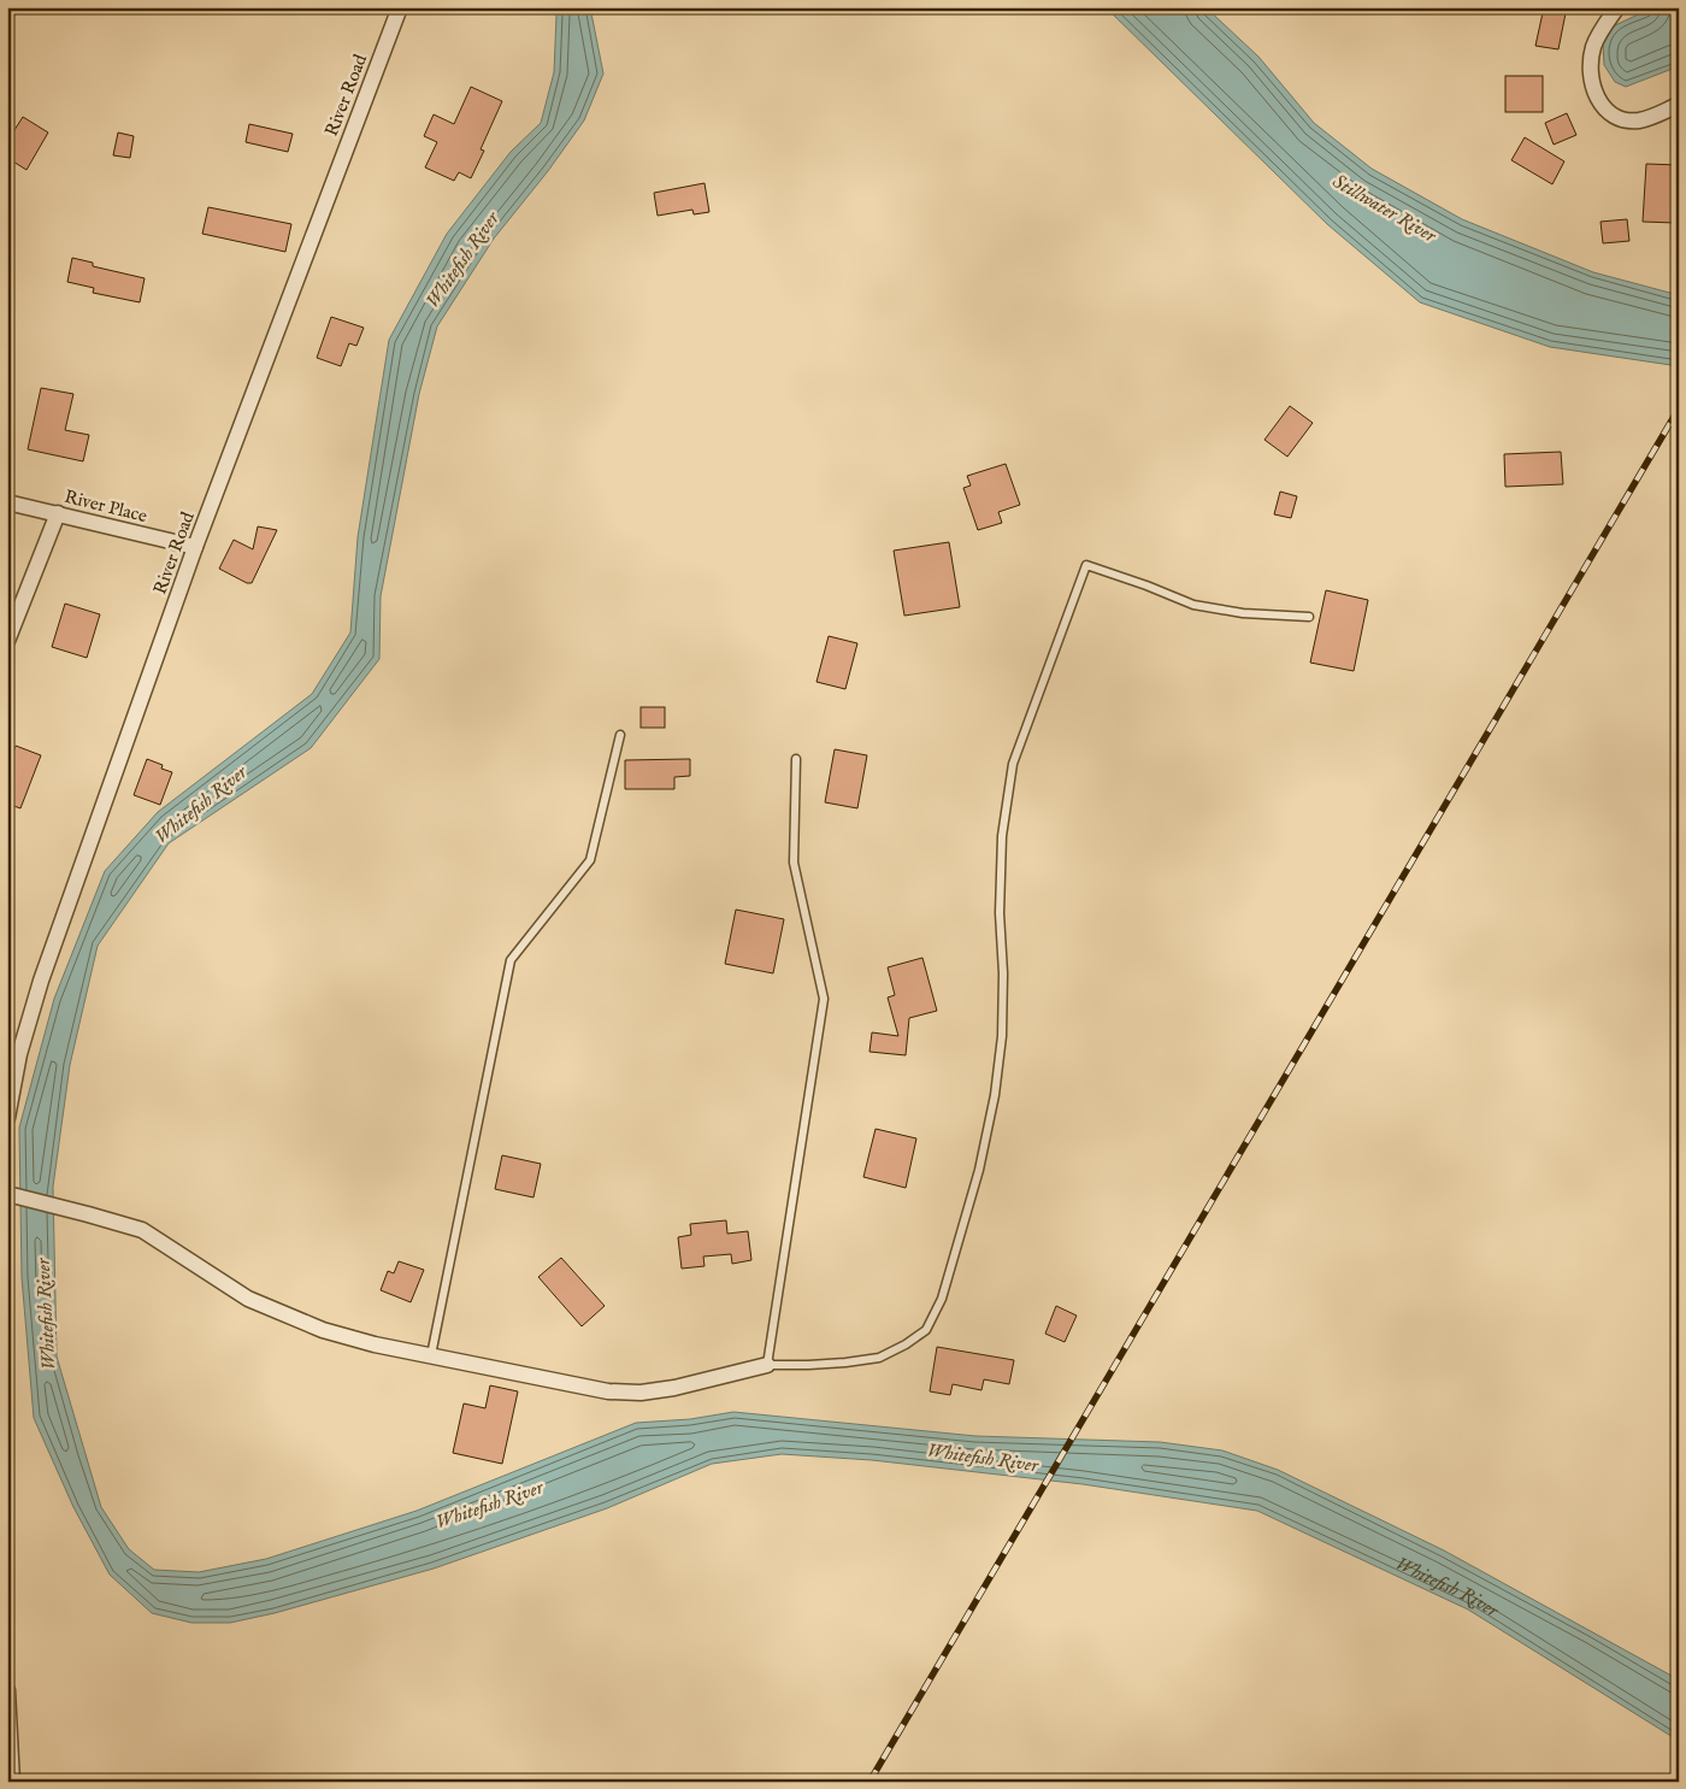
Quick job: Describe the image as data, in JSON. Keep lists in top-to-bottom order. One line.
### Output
{"streets":{"street":["River Road","River Place"]},"crossings":[["River Road","River Place"]],"water":["Stillwater River","Whitefish River"]}
